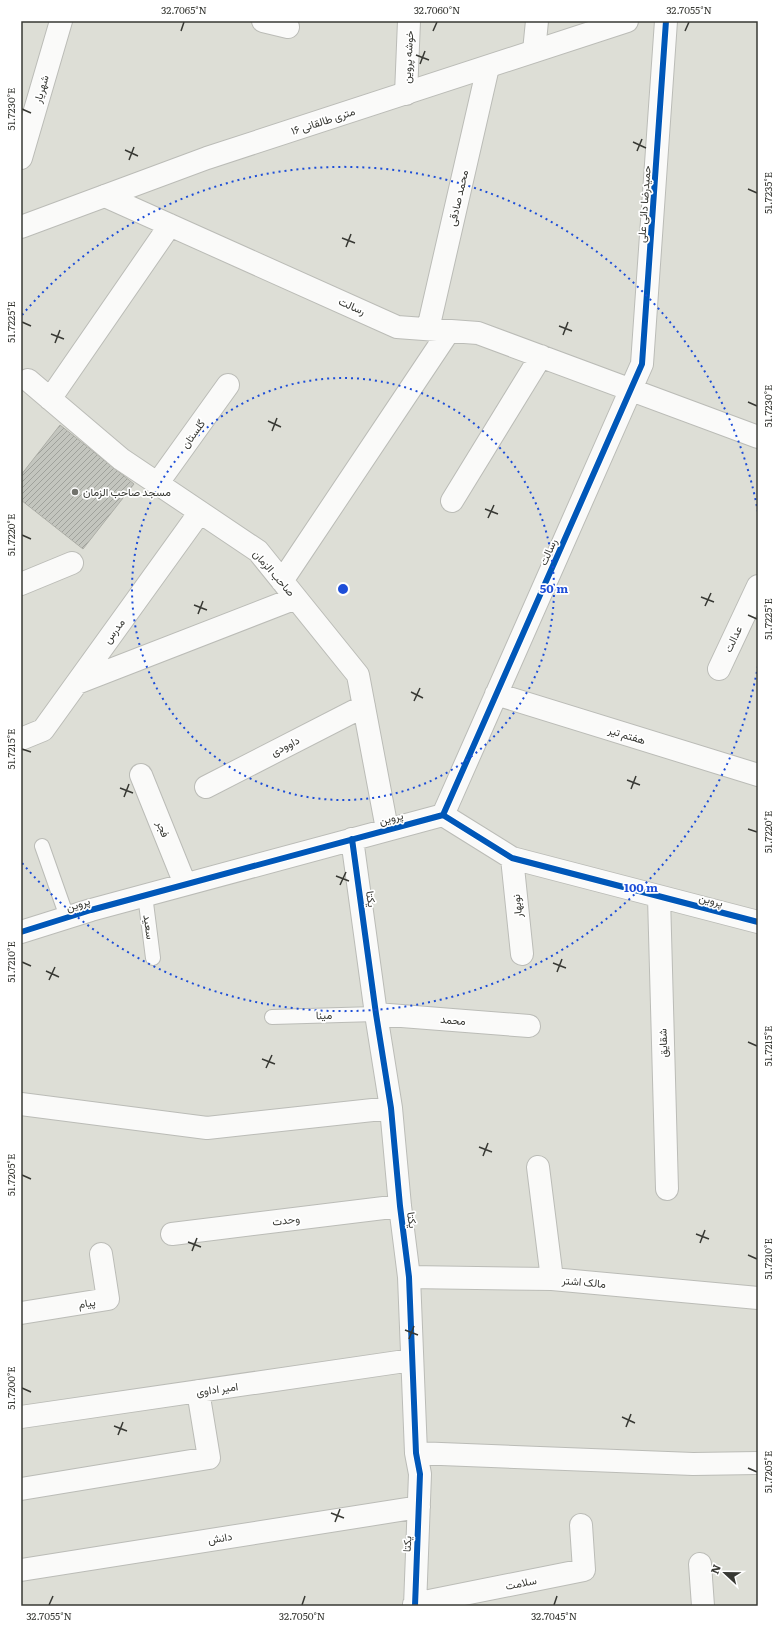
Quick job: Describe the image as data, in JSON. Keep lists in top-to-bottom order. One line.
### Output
{"streets":{"street":["خوشه پروین","شهریار","۱۶ متری طالقانی","محمد صادقی","حمیدرضا دائی علی","رسالت","گلستان","صاحب الزمان","مدرس","عدالت","هفتم تیر","داوودی","پروین","فجر","یکتا","نوبهار","محمد","شقایق","وحدت","مالک اشتر","پیام","امیر اداوی","دانش","سلامت"],"lane":["سعید","مینا"]},"crossings":[["خوشه پروین","۱۶ متری طالقانی"],["۱۶ متری طالقانی","محمد صادقی"],["۱۶ متری طالقانی","رسالت"],["محمد صادقی","رسالت"],["حمیدرضا دائی علی","رسالت"],["رسالت","هفتم تیر"],["رسالت","پروین"],["گلستان","صاحب الزمان"],["صاحب الزمان","مدرس"],["صاحب الزمان","داوودی"],["صاحب الزمان","پروین"],["پروین","فجر"],["پروین","یکتا"],["پروین","نوبهار"],["پروین","سعید"],["پروین","شقایق"],["یکتا","مینا"],["یکتا","محمد"],["یکتا","وحدت"],["یکتا","مالک اشتر"],["یکتا","امیر اداوی"],["یکتا","دانش"],["یکتا","سلامت"],["مینا","محمد"]],"places":["مسجد صاحب الزمان"],"north":"left","coordinates":["32.7065°N","32.7060°N","32.7055°N","51.7230°E","51.7235°E","51.7225°E","51.7220°E","51.7215°E","51.7210°E","51.7205°E","51.7200°E","32.7050°N","32.7045°N"],"rings":["50 m","100 m"]}
